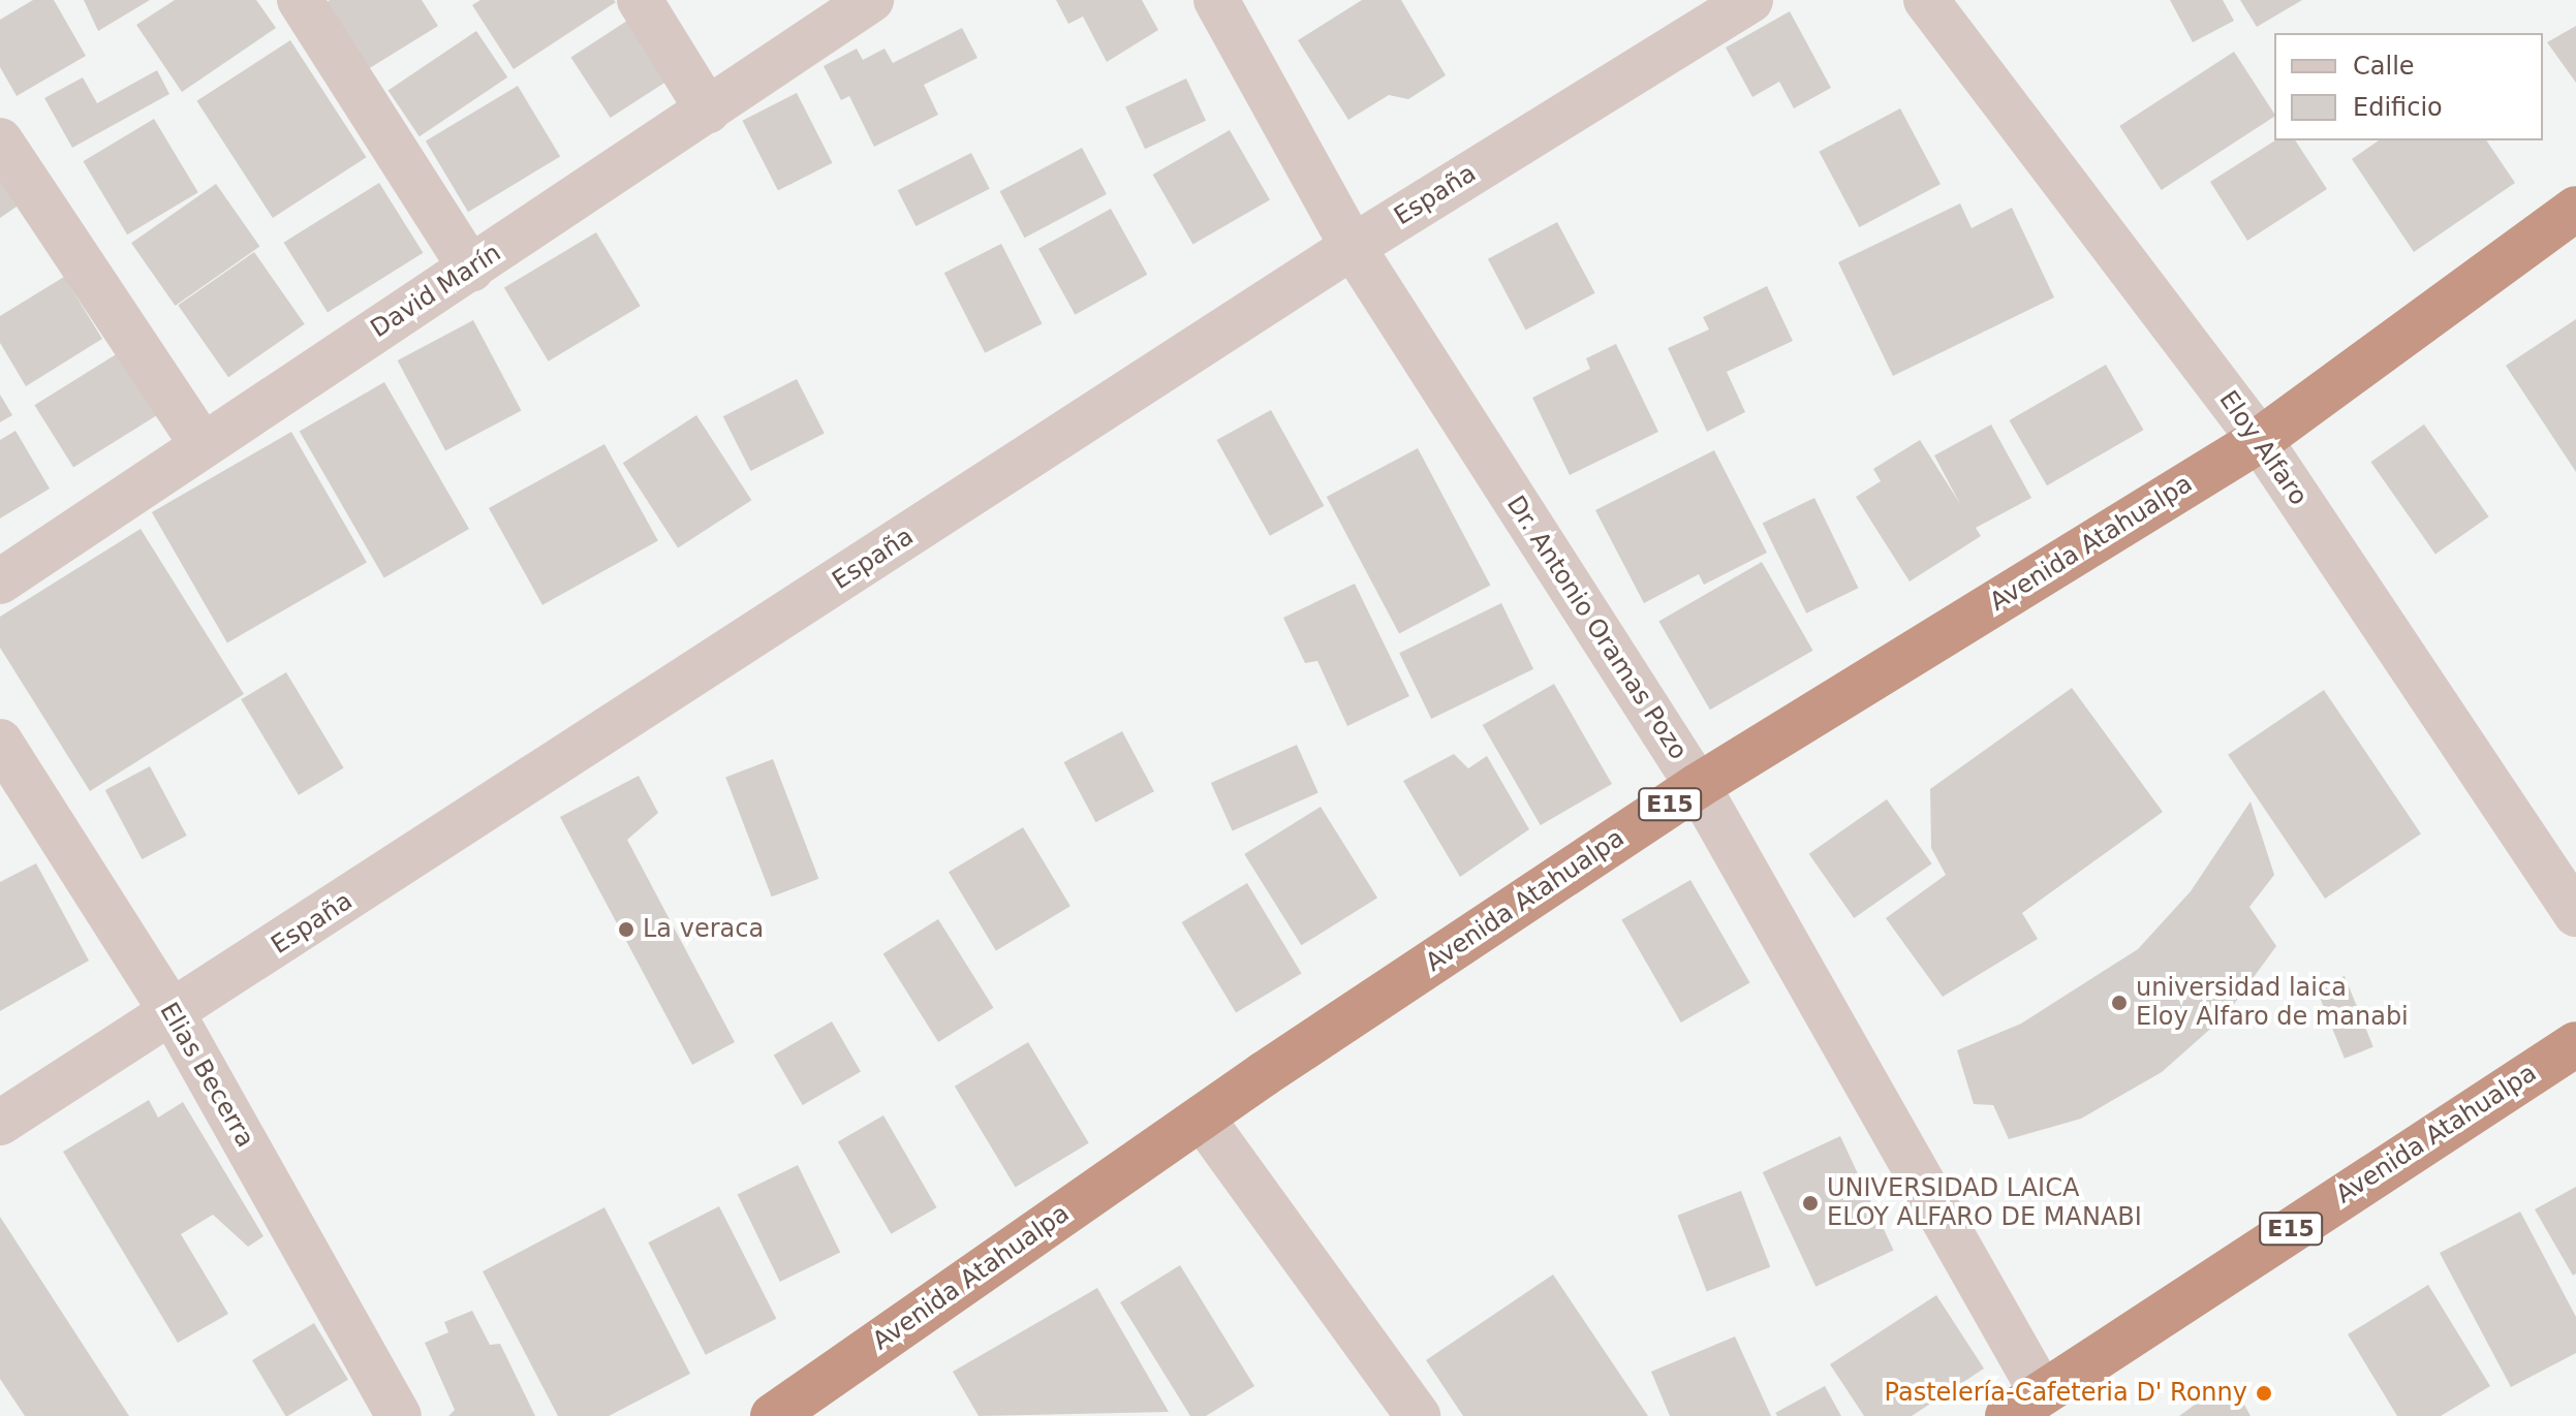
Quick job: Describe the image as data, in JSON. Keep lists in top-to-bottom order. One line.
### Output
{"streets":{"highway":["Avenida Atahualpa","E15"],"street":["España","David Marín","Eloy Alfaro","Dr. Antonio Oramas Pozo","Elias Becerra"]},"crossings":[["España","Dr. Antonio Oramas Pozo"],["España","Elias Becerra"],["Eloy Alfaro","Avenida Atahualpa"],["Avenida Atahualpa","Dr. Antonio Oramas Pozo"]],"places":["La veraca","universidad laica Eloy Alfaro de manabi","UNIVERSIDAD LAICA ELOY ALFARO DE MANABI","Pastelería-Cafeteria D' Ronny"],"legend":["Calle","Edificio"]}
